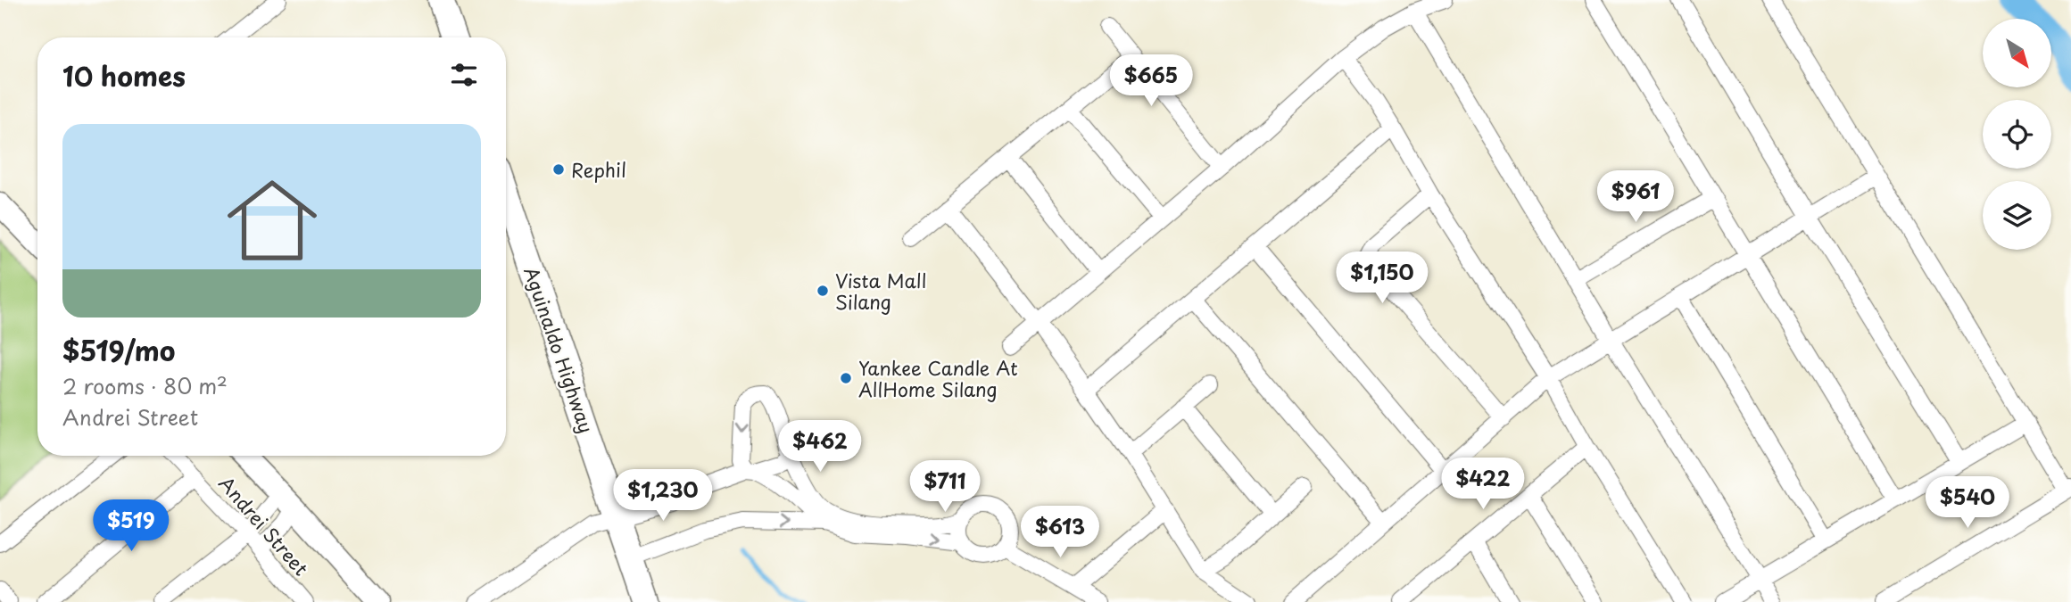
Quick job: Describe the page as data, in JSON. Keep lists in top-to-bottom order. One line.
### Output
{"streets":{"main road":["Aguinaldo Highway"],"street":["Andrei Street"]},"places":["Rephil","Vista Mall Silang","Yankee Candle At AllHome Silang"],"north":"bottom right","page":{"heading":"10 homes","price":["$665","$961","$1,150","$462","$422","$711","$1,230","$540","$519","$613"],"list":[{"name":"$519/mo","note":"2 rooms · 80 m² · Andrei Street"}]}}
